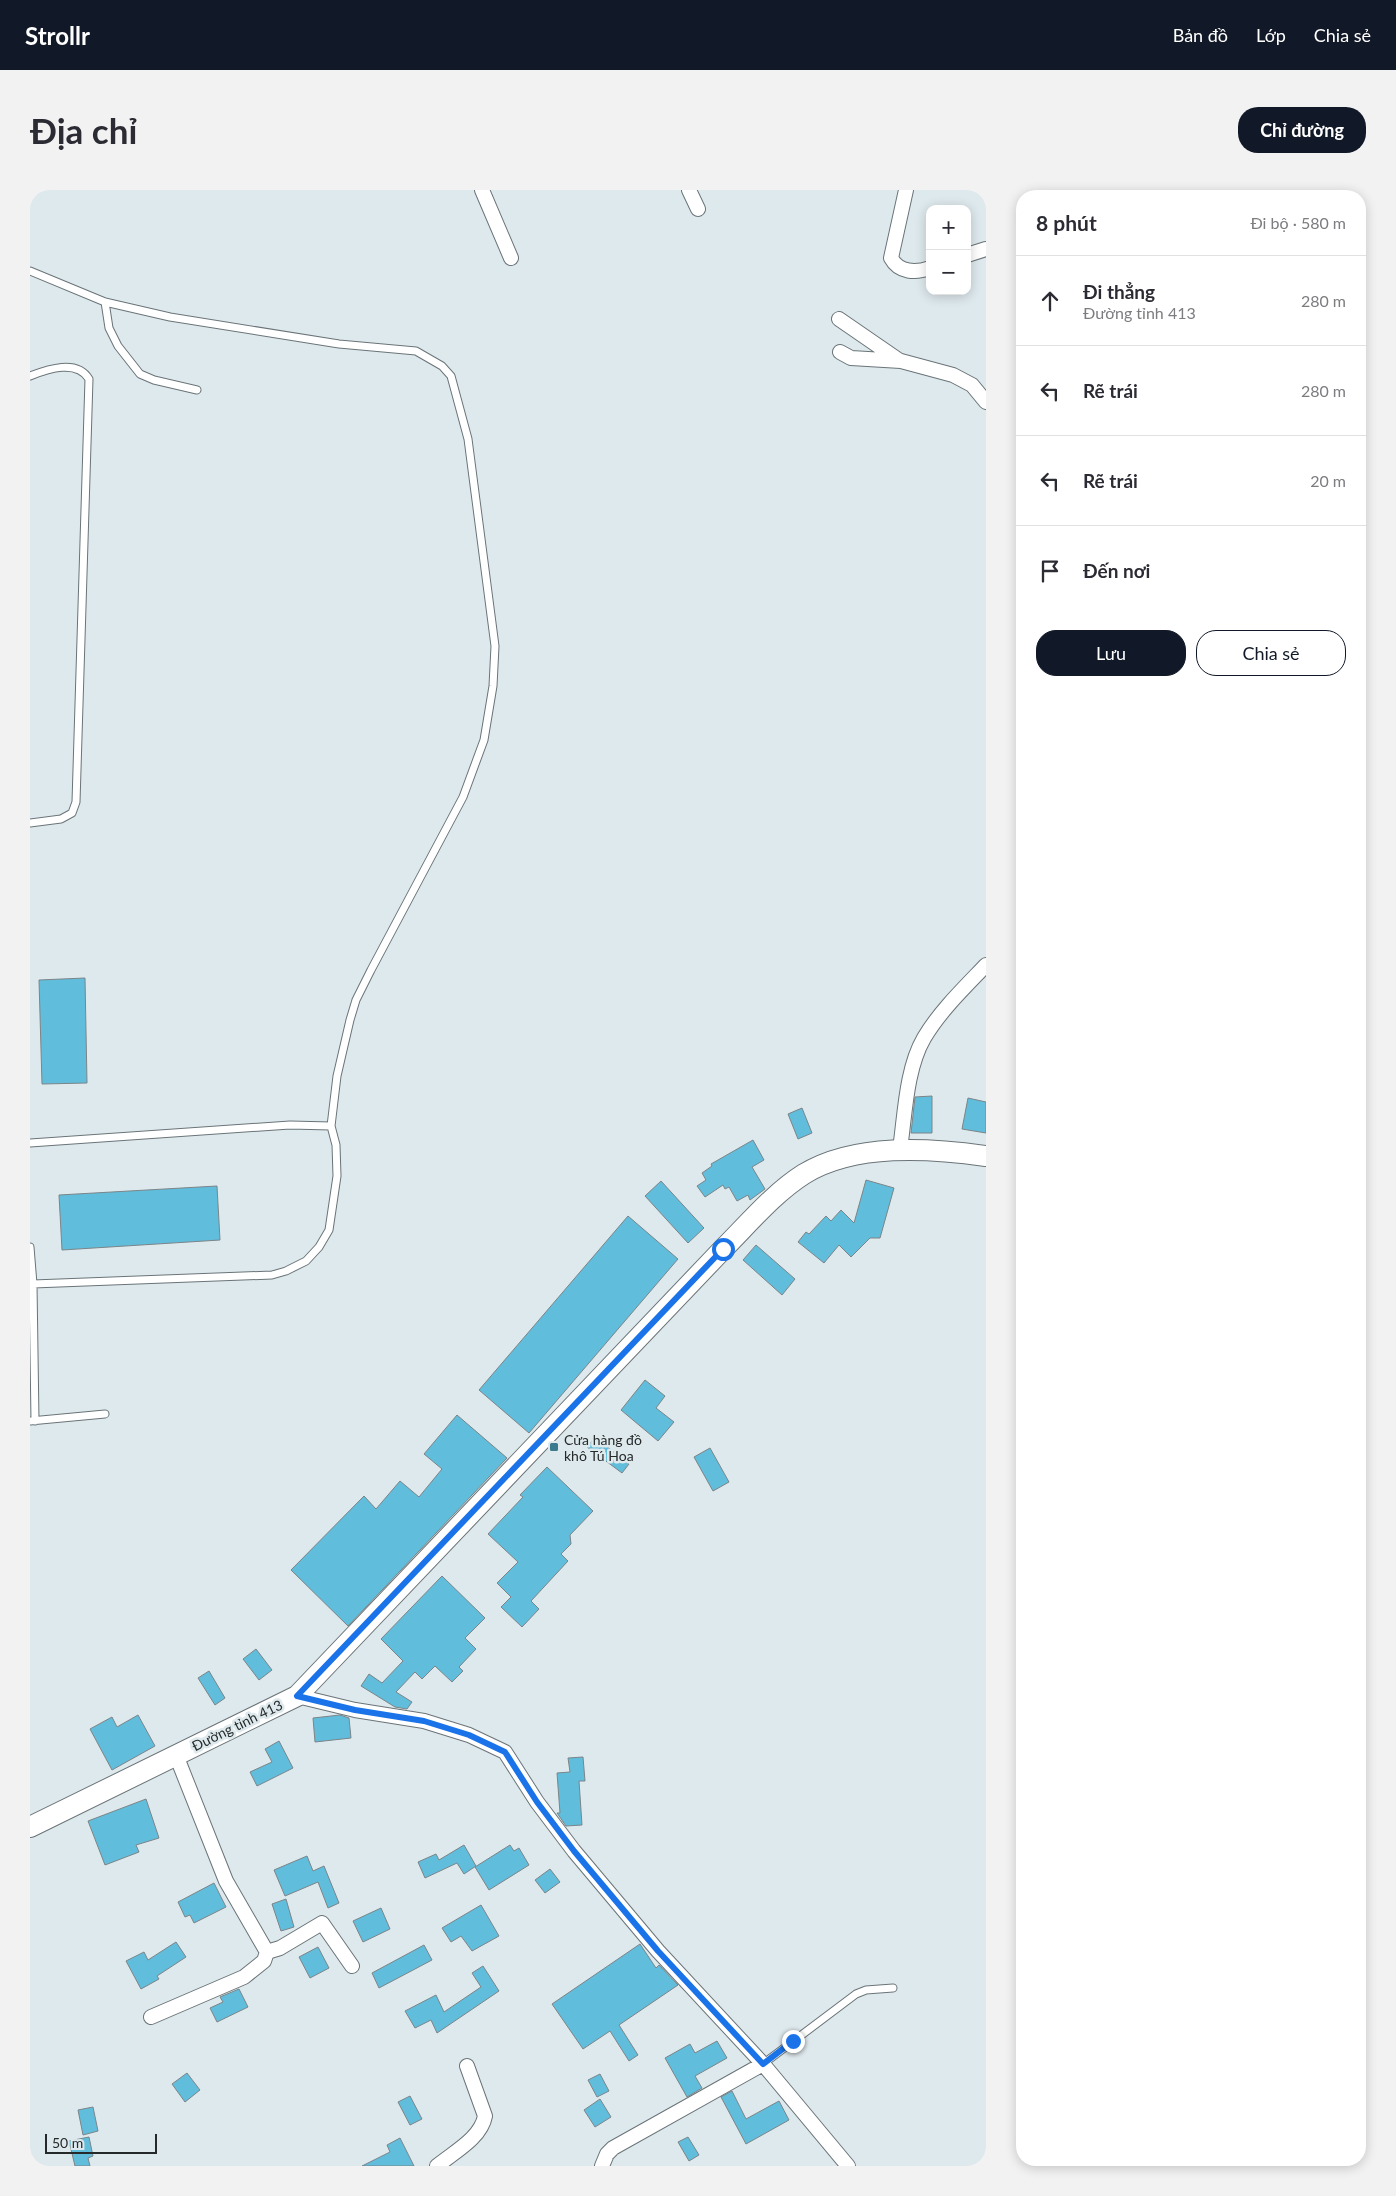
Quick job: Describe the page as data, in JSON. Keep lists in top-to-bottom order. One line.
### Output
{"streets":{"main road":["Đường tỉnh 413"]},"places":{"transit":["Cửa hàng đồ khô Tú Hoa"]},"scale_bar":"50 m","page":{"header":"Strollr","nav":["Bản đồ","Lớp","Chia sẻ"],"buttons":["Chỉ đường",["Lưu","Chia sẻ"]],"title":"Địa chỉ","heading":["8 phút","Đi bộ · 580 m"],"map_buttons":["+","−"],"list":[["Đi thẳng","Đường tỉnh 413","280 m"],["Rẽ trái","280 m"],["Rẽ trái","20 m"],"Đến nơi"],"scale":"50 m"}}
